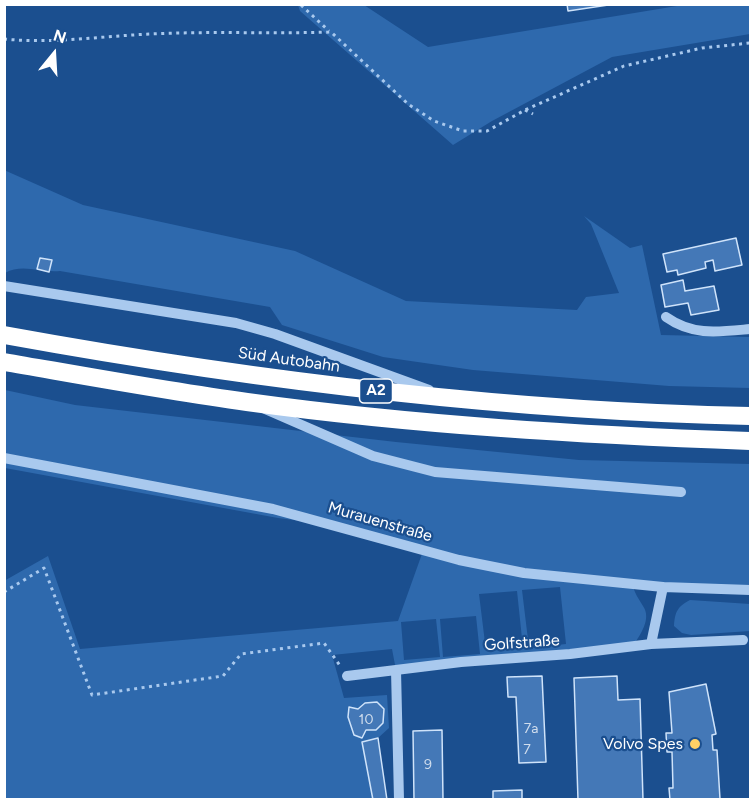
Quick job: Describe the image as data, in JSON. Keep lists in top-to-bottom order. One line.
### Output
{"streets":{"highway":["Süd Autobahn","A2"],"street":["Murauenstraße","Golfstraße"]},"places":["Volvo Spes"],"house_numbers":["10","7a","7","9"],"north":"top"}
